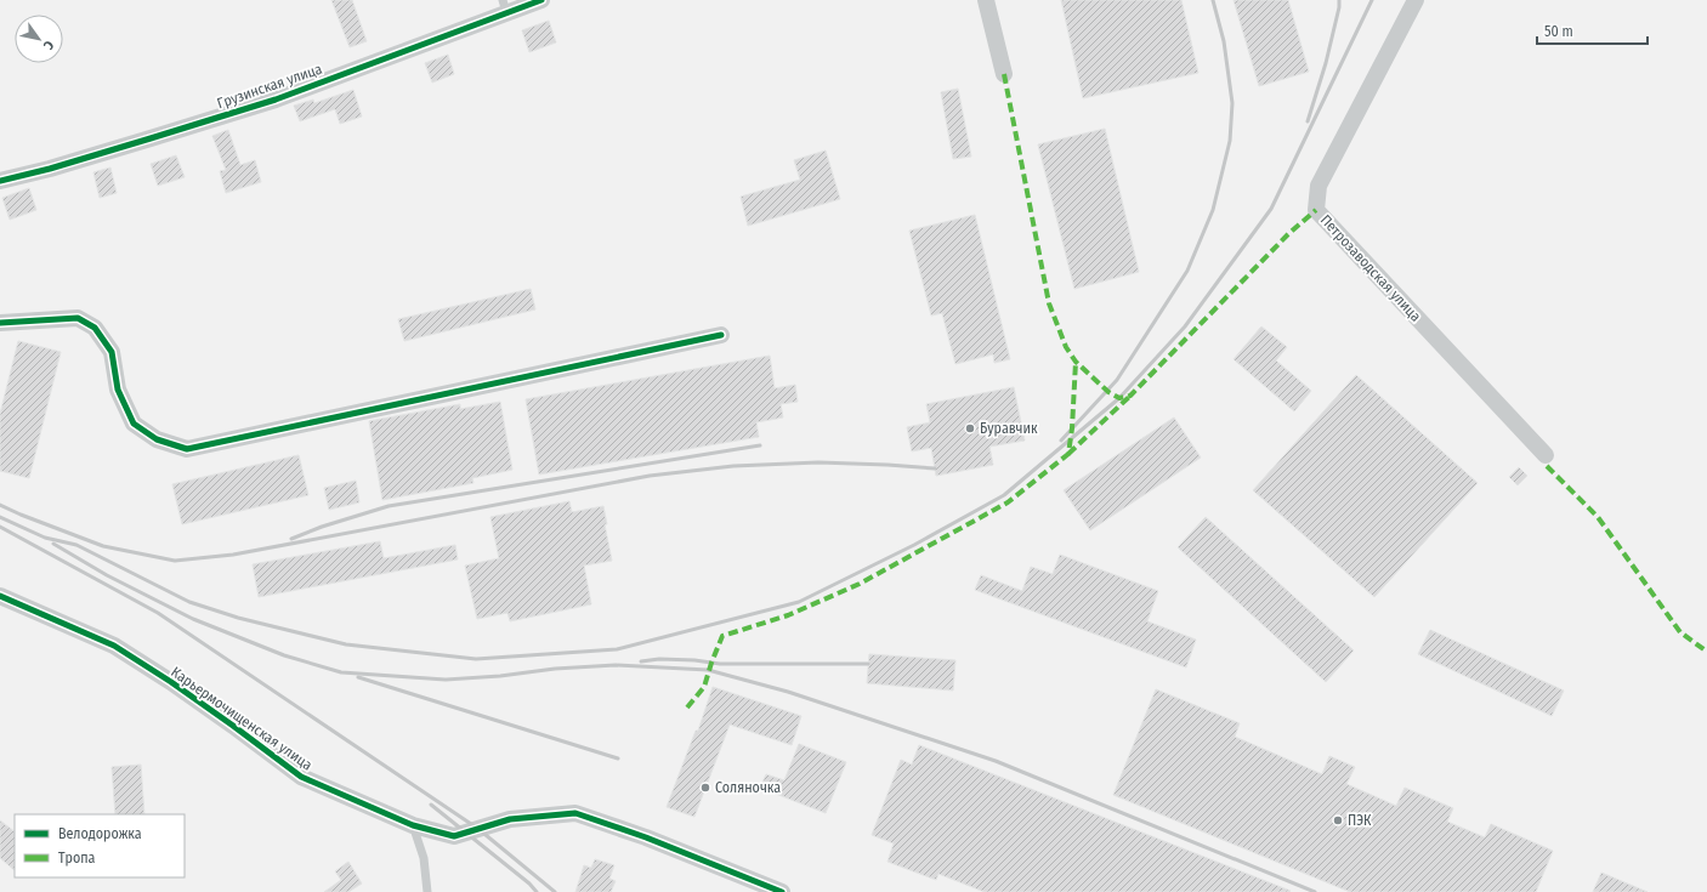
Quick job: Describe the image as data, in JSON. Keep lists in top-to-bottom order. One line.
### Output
{"streets":{"street":["Грузинская улица","Петрозаводская улица","Карьермочищенская улица"]},"places":["Буравчик","Соляночка","ПЭК"],"legend":["Велодорожка","Тропа"],"scale_bar":"50 m","north":"bottom right"}
